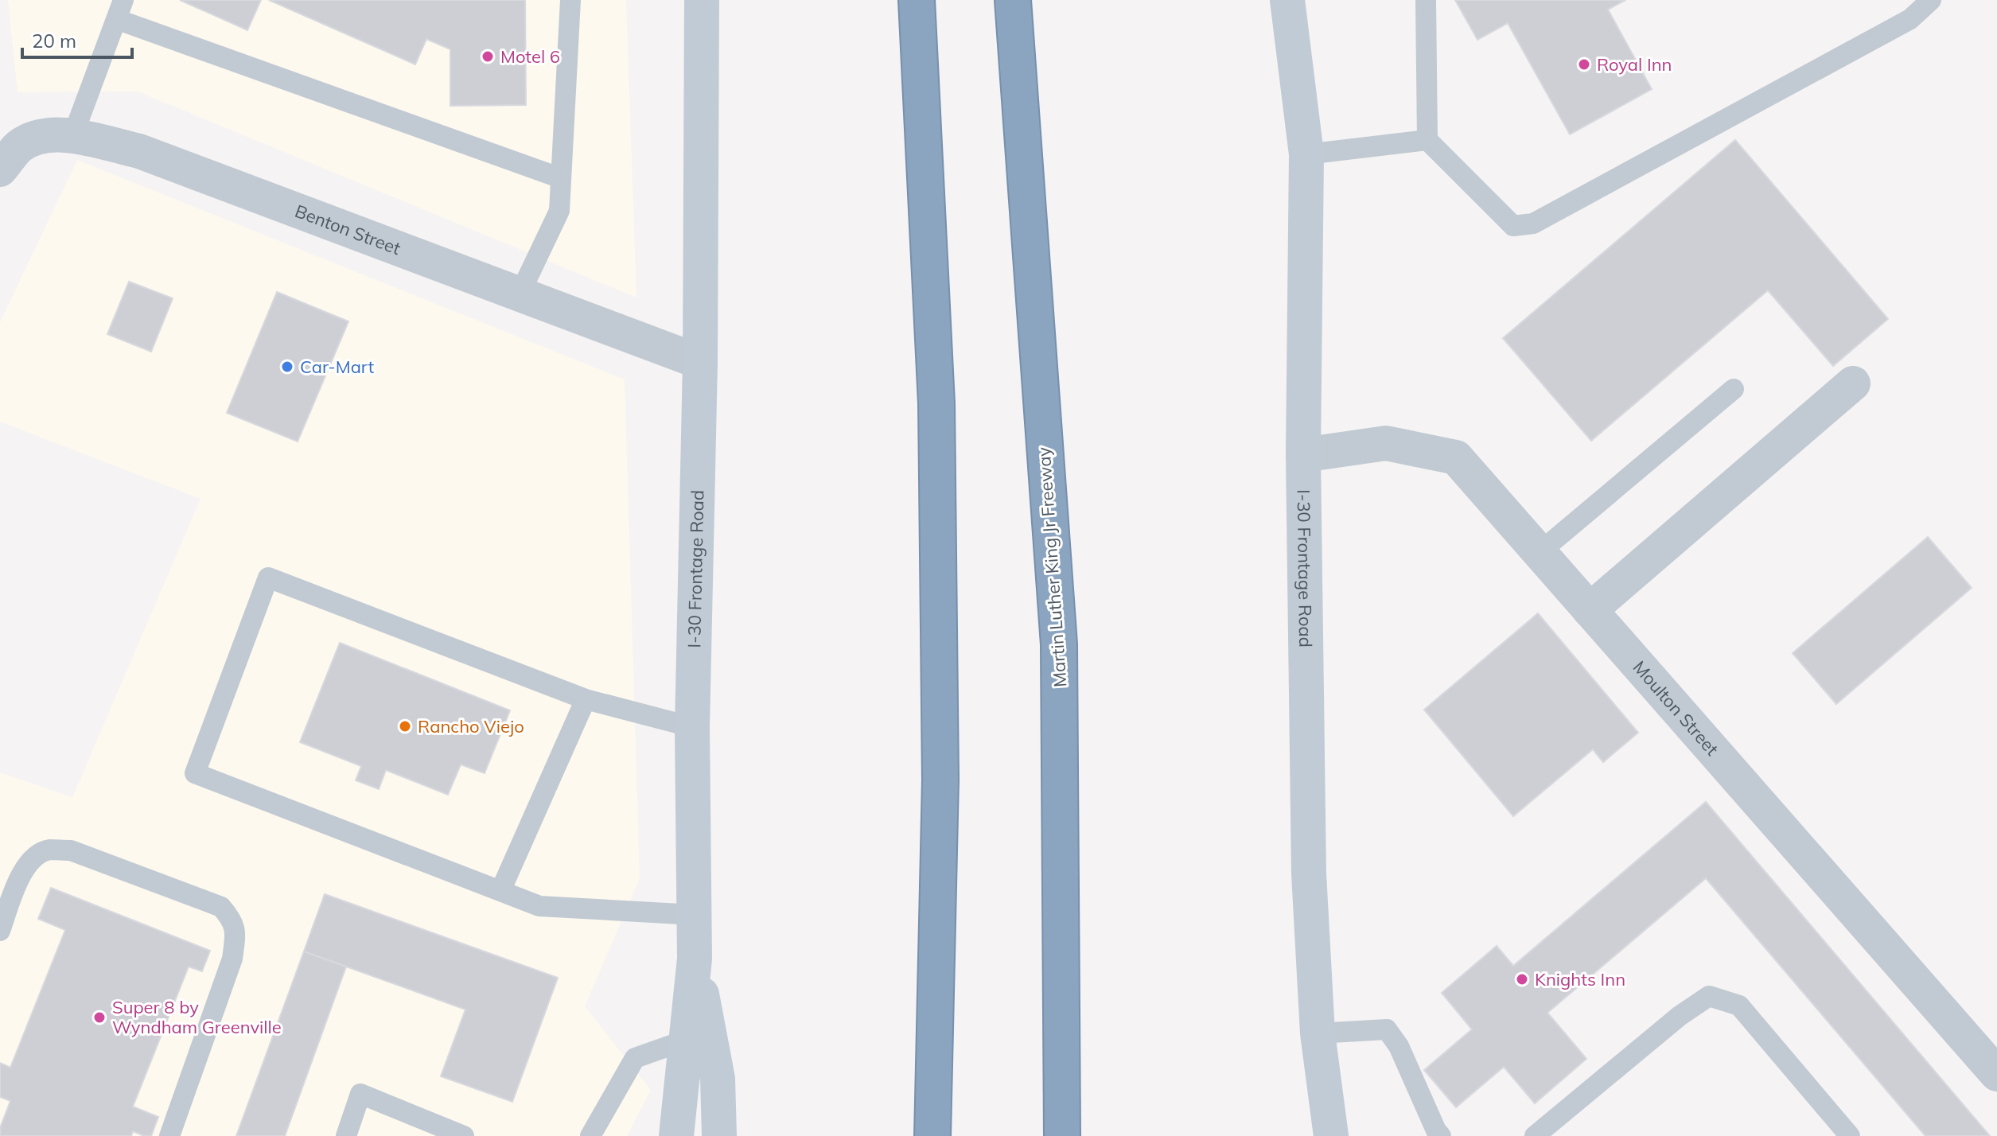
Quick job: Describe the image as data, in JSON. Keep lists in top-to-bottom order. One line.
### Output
{"streets":{"highway":["Martin Luther King Jr Freeway"],"main road":["I-30 Frontage Road"],"street":["Benton Street","Moulton Street"]},"crossings":[["Benton Street","I-30 Frontage Road"],["I-30 Frontage Road","Moulton Street"]],"places":["Motel 6","Royal Inn","Car-Mart","Rancho Viejo","Knights Inn","Super 8 by Wyndham Greenville"],"scale_bar":"20 m"}
